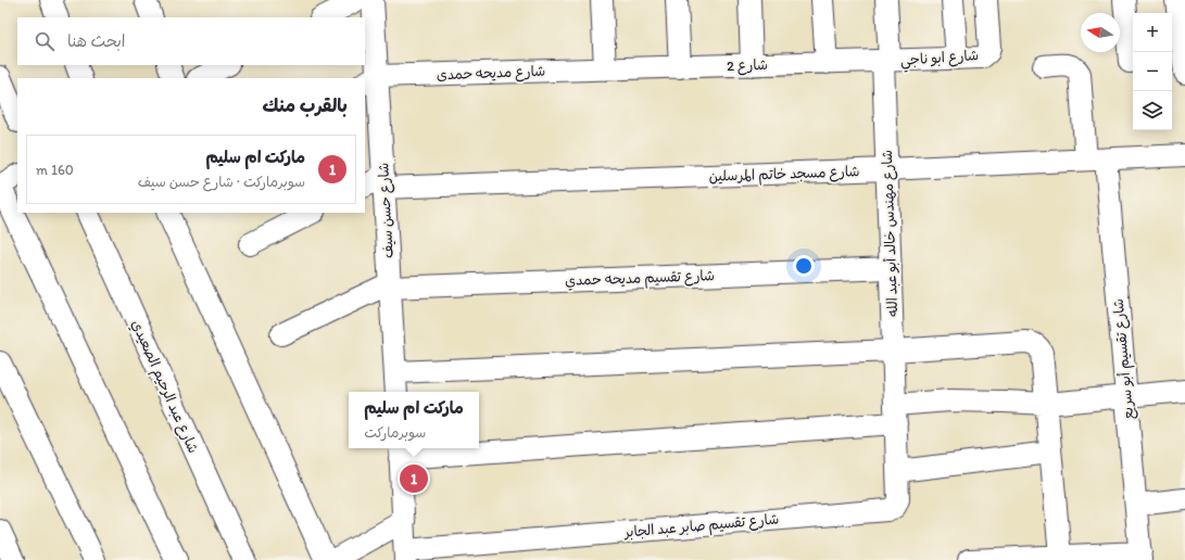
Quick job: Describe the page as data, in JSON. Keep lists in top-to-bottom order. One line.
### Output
{"streets":{"street":["شارع ابو ناجي","شارع 2","شارع مديحه حمدى","شارع مسجد خاتم المرسلين","شارع حسن سيف","شارع مهندس خالد أبو عبد الله","شارع تقسيم مديحه حمدي","شارع تقسيم أبو سريع","شارع عبد الرحيم الصعيدي","شارع تقسيم صابر عبد الجابر"]},"crossings":[["شارع ابو ناجي","شارع 2"],["شارع ابو ناجي","شارع مهندس خالد أبو عبد الله"],["شارع 2","شارع مديحه حمدى"],["شارع 2","شارع مهندس خالد أبو عبد الله"],["شارع مديحه حمدى","شارع حسن سيف"],["شارع مسجد خاتم المرسلين","شارع حسن سيف"],["شارع مسجد خاتم المرسلين","شارع مهندس خالد أبو عبد الله"],["شارع مسجد خاتم المرسلين","شارع تقسيم أبو سريع"],["شارع حسن سيف","شارع تقسيم مديحه حمدي"],["شارع مهندس خالد أبو عبد الله","شارع تقسيم مديحه حمدي"],["شارع مهندس خالد أبو عبد الله","شارع تقسيم صابر عبد الجابر"]],"north":"left","page":{"map_buttons":["+","−"],"search":"ابحث هنا","heading":"بالقرب منك","list":[{"mark":"1","name":"ماركت ام سليم","note":"سوبرماركت · شارع حسن سيف","value":"160 m"}],"popup":["ماركت ام سليم","سوبرماركت"],"pins":"1"}}
